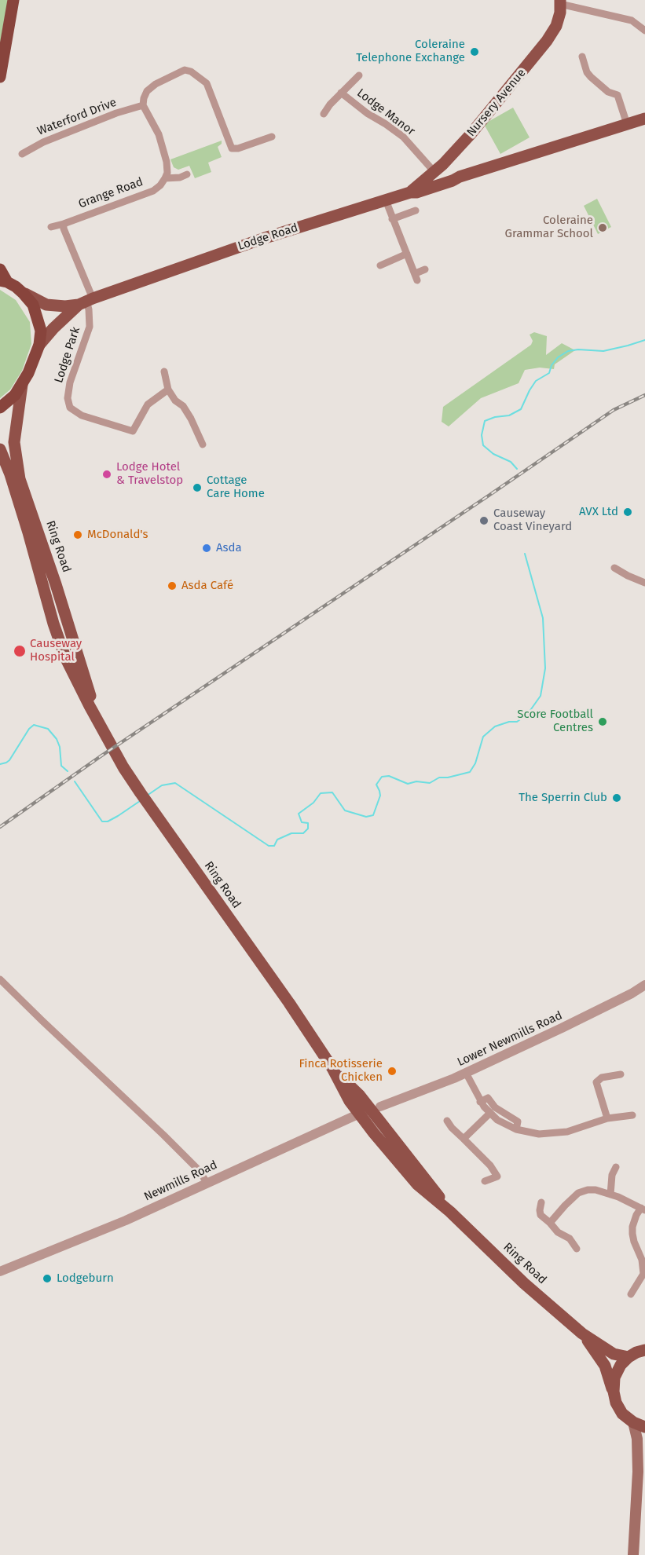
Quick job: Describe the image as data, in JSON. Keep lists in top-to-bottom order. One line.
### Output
{"streets":{"main road":["Nursery Avenue","Lodge Road","Ring Road"],"street":["Lodge Manor","Waterford Drive","Grange Road","Lodge Park","Lower Newmills Road","Newmills Road"]},"crossings":[["Nursery Avenue","Lodge Manor"],["Nursery Avenue","Lodge Road"],["Lodge Manor","Lodge Road"],["Lodge Road","Lodge Park"],["Ring Road","Lower Newmills Road"],["Ring Road","Newmills Road"],["Lower Newmills Road","Newmills Road"]],"places":["Coleraine Telephone Exchange","Coleraine Grammar School","Lodge Hotel & Travelstop","Cottage Care Home","AVX Ltd","Causeway Coast Vineyard","McDonald's","Asda","Asda Café","Causeway Hospital","Score Football Centres","The Sperrin Club","Finca Rotisserie Chicken","Lodgeburn"]}
